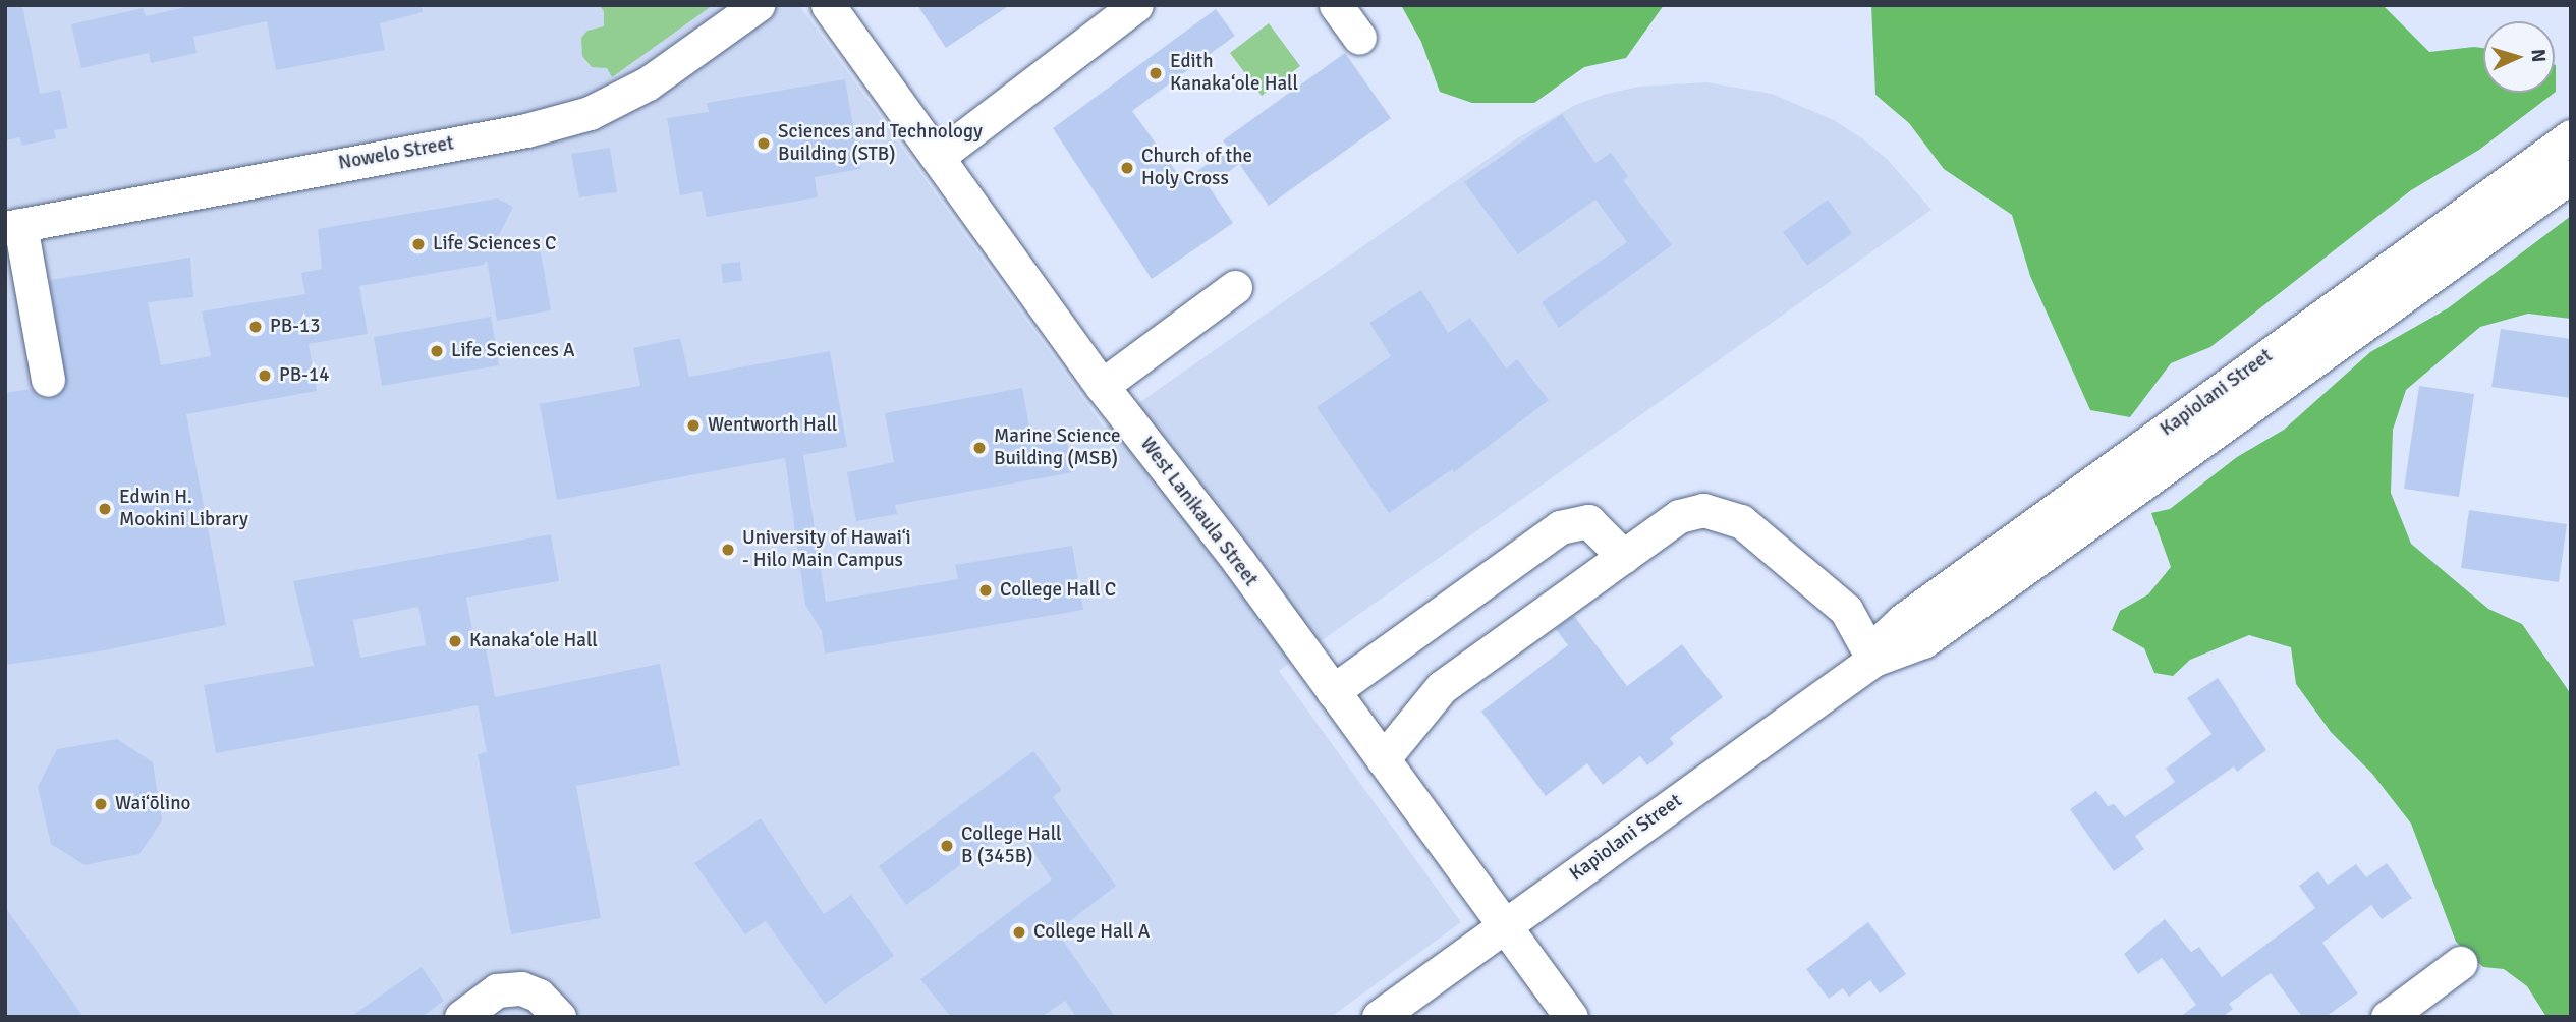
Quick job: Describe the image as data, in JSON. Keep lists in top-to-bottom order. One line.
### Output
{"streets":{"street":["Nowelo Street","Kapiolani Street","West Lanikaula Street"]},"crossings":[["Kapiolani Street","West Lanikaula Street"]],"places":["Edith Kanaka‘ole Hall","Sciences and Technology Building (STB)","Church of the Holy Cross","Life Sciences C","PB-13","Life Sciences A","PB-14","Wentworth Hall","Marine Science Building (MSB)","Edwin H. Mookini Library","University of Hawaiʻi - Hilo Main Campus","College Hall C","Kanakaʻole Hall","Waiʻōlino","College Hall B (345B)","College Hall A"],"north":"right"}
